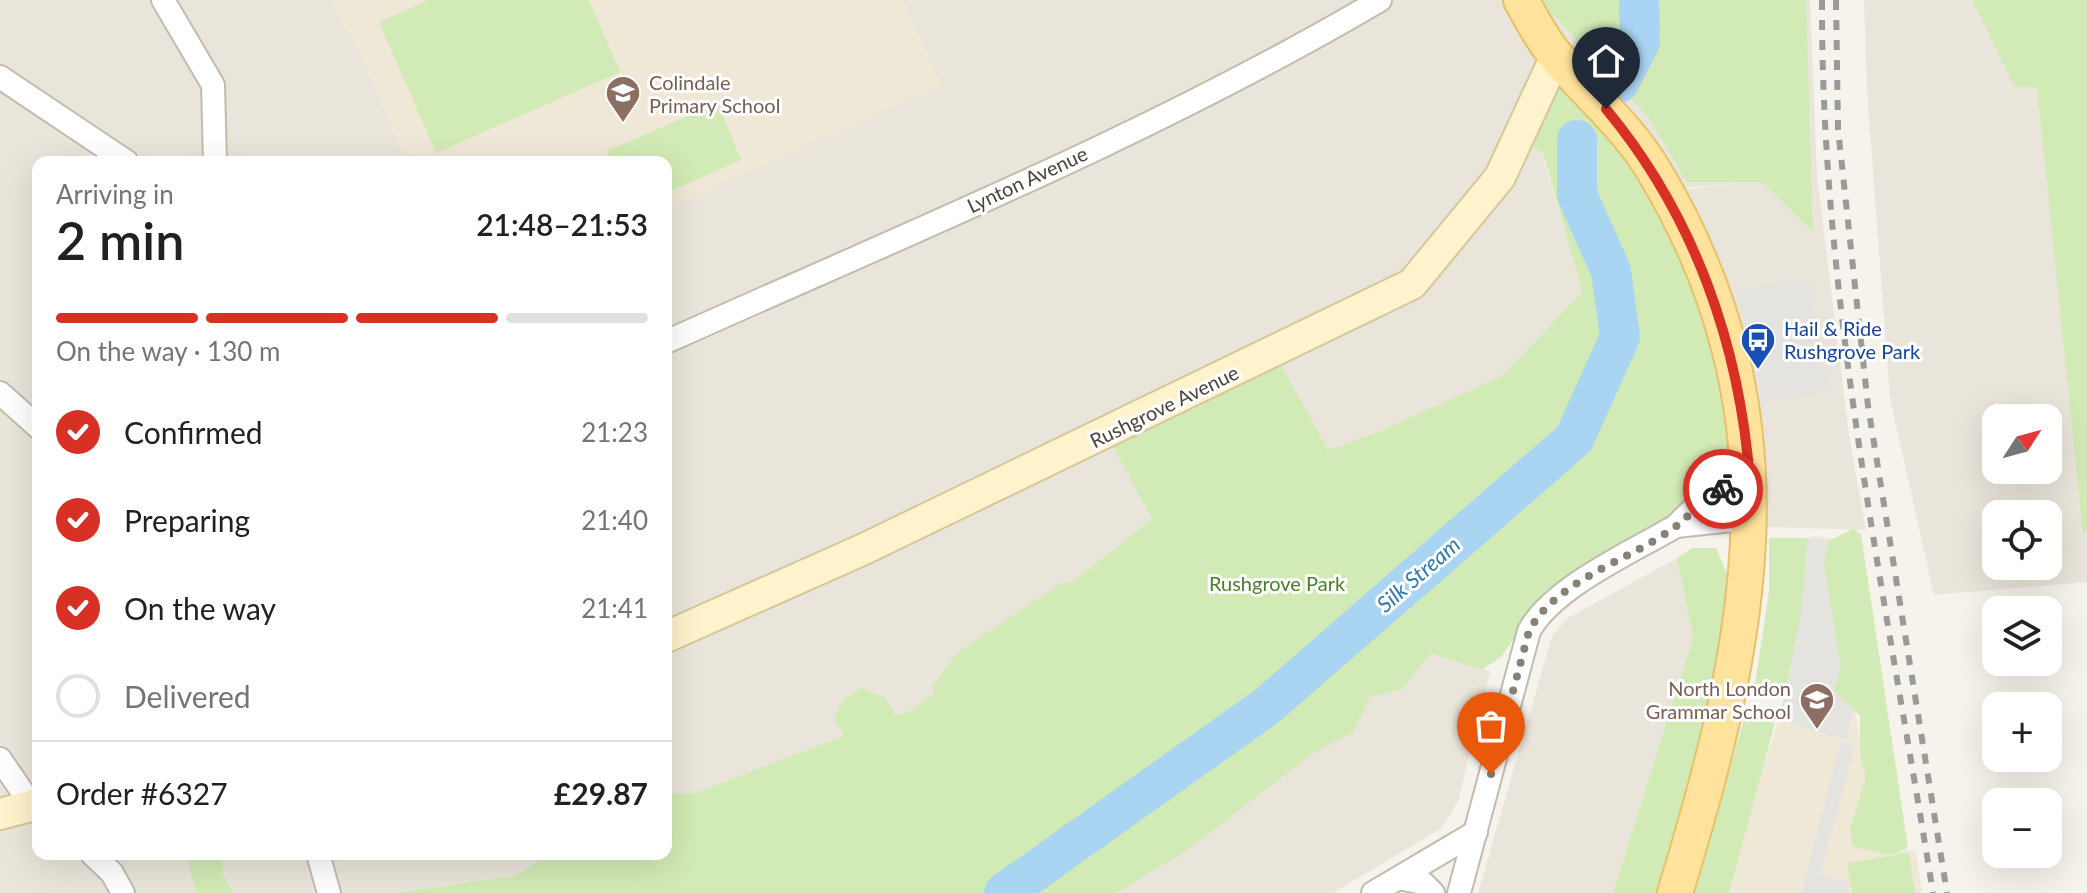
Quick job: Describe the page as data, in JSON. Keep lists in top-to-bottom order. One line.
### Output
{"streets":{"street":["Lynton Avenue","Rushgrove Avenue"]},"water":["Silk Stream"],"parks":["Rushgrove Park"],"places":{"school or university":["Colindale Primary School","North London Grammar School"],"bus stop":["Hail & Ride Rushgrove Park"]},"north":"top right","page":{"heading":["2 min","Arriving in","21:48–21:53"],"panel":["Order #6327","£29.87"],"bar":"On the way · 130 m","list":[["Confirmed","21:23"],["Preparing","21:40"],["On the way","21:41"],"Delivered"],"map_buttons":["+","−"]}}
